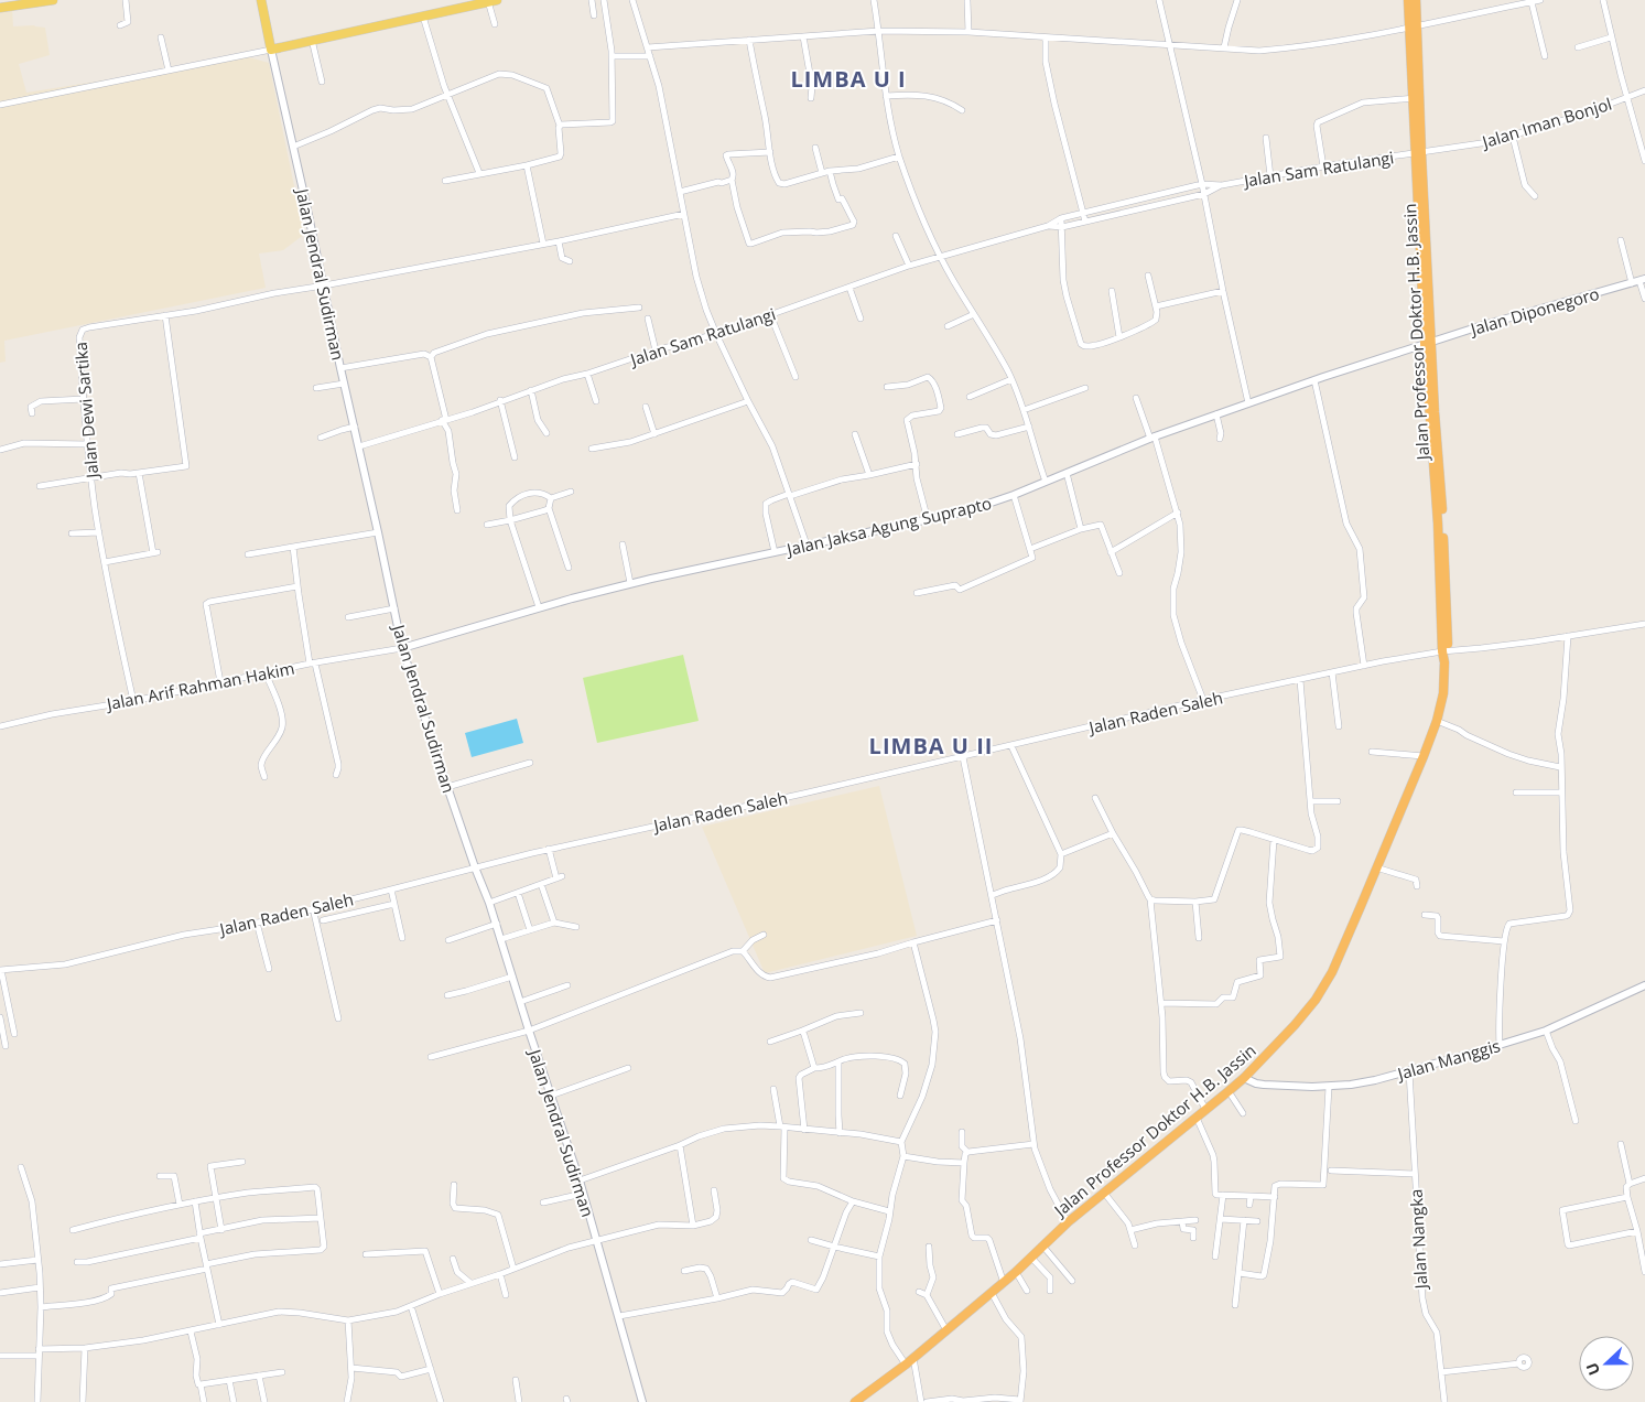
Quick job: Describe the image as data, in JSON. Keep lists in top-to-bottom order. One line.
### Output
{"streets":{"highway":["Jalan Professor Doktor H.B. Jassin"],"main road":["Jalan Jendral Sudirman"],"street":["Jalan Iman Bonjol","Jalan Sam Ratulangi","Jalan Diponegoro","Jalan Dewi Sartika","Jalan Jaksa Agung Suprapto","Jalan Arif Rahman Hakim","Jalan Raden Saleh","Jalan Manggis","Jalan Nangka"]},"crossings":[["Jalan Iman Bonjol","Jalan Sam Ratulangi"],["Jalan Iman Bonjol","Jalan Professor Doktor H.B. Jassin"],["Jalan Sam Ratulangi","Jalan Jendral Sudirman"],["Jalan Sam Ratulangi","Jalan Professor Doktor H.B. Jassin"],["Jalan Jendral Sudirman","Jalan Dewi Sartika"],["Jalan Jendral Sudirman","Jalan Jaksa Agung Suprapto"],["Jalan Jendral Sudirman","Jalan Arif Rahman Hakim"],["Jalan Jendral Sudirman","Jalan Raden Saleh"],["Jalan Diponegoro","Jalan Professor Doktor H.B. Jassin"],["Jalan Diponegoro","Jalan Jaksa Agung Suprapto"],["Jalan Professor Doktor H.B. Jassin","Jalan Jaksa Agung Suprapto"],["Jalan Professor Doktor H.B. Jassin","Jalan Raden Saleh"],["Jalan Professor Doktor H.B. Jassin","Jalan Manggis"],["Jalan Dewi Sartika","Jalan Arif Rahman Hakim"],["Jalan Jaksa Agung Suprapto","Jalan Arif Rahman Hakim"],["Jalan Manggis","Jalan Nangka"]],"districts":["LIMBA U I","LIMBA U II"],"north":"left"}
